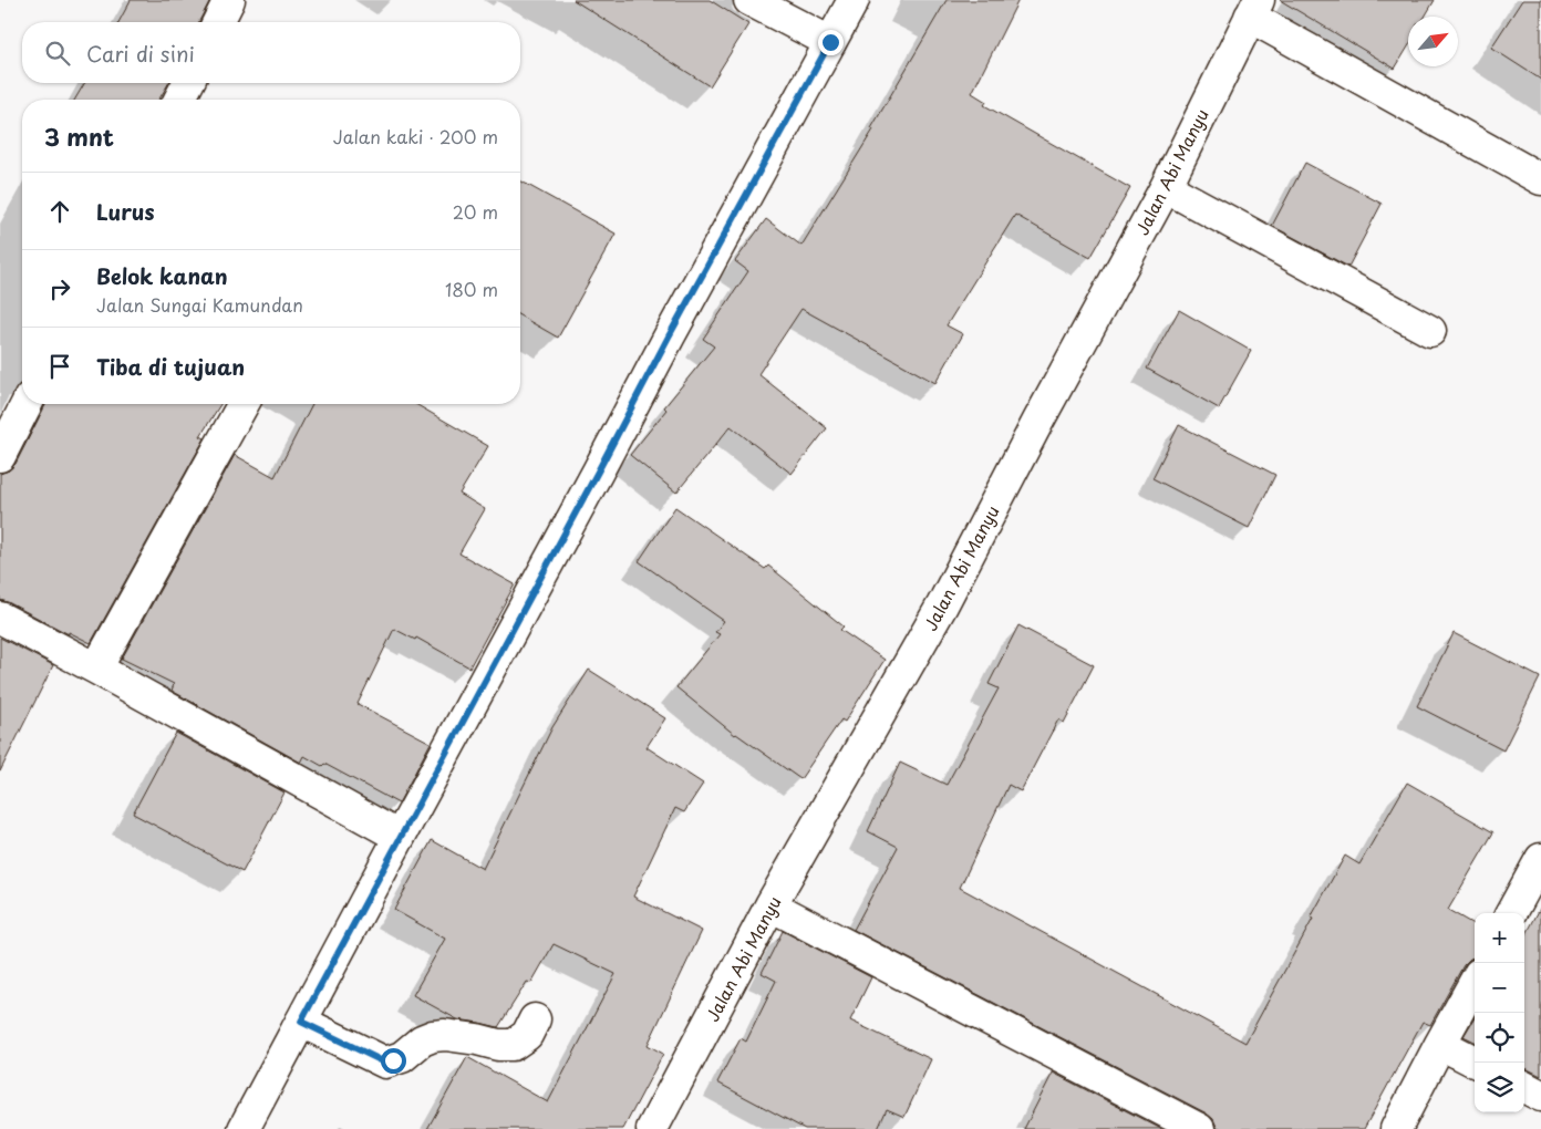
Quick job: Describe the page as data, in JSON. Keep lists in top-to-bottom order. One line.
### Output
{"streets":{"street":["Jalan Abi Manyu"]},"north":"top right","page":{"search":"Cari di sini","heading":["3 mnt","Jalan kaki · 200 m"],"list":[["Lurus","20 m"],["Belok kanan","Jalan Sungai Kamundan","180 m"],"Tiba di tujuan"],"map_buttons":["+","−"]}}
